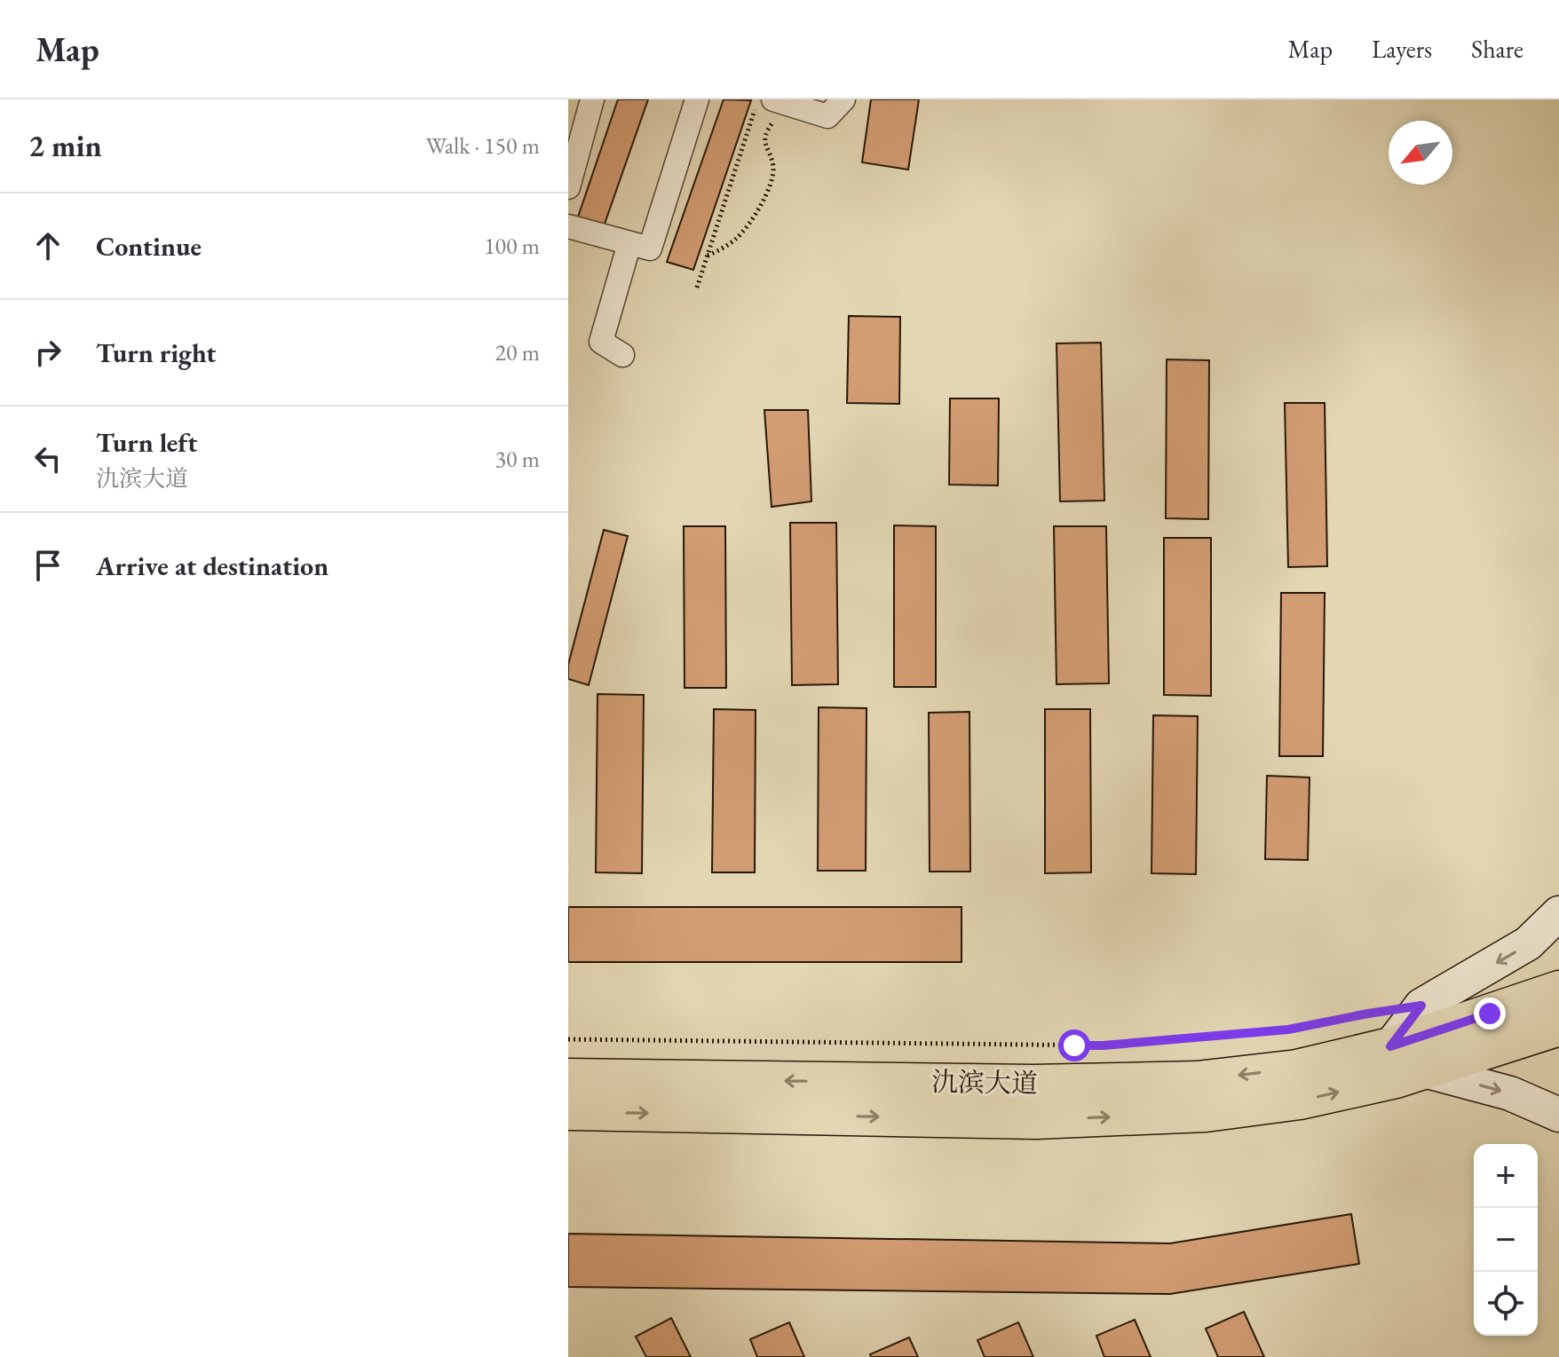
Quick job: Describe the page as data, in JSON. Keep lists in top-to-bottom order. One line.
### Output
{"streets":{"main road":["氿滨大道"]},"north":"bottom left","page":{"header":"Map","nav":["Map","Layers","Share"],"heading":["2 min","Walk · 150 m"],"list":[["Continue","100 m"],["Turn right","20 m"],["Turn left","氿滨大道","30 m"],"Arrive at destination"],"map_buttons":["+","−"]}}
